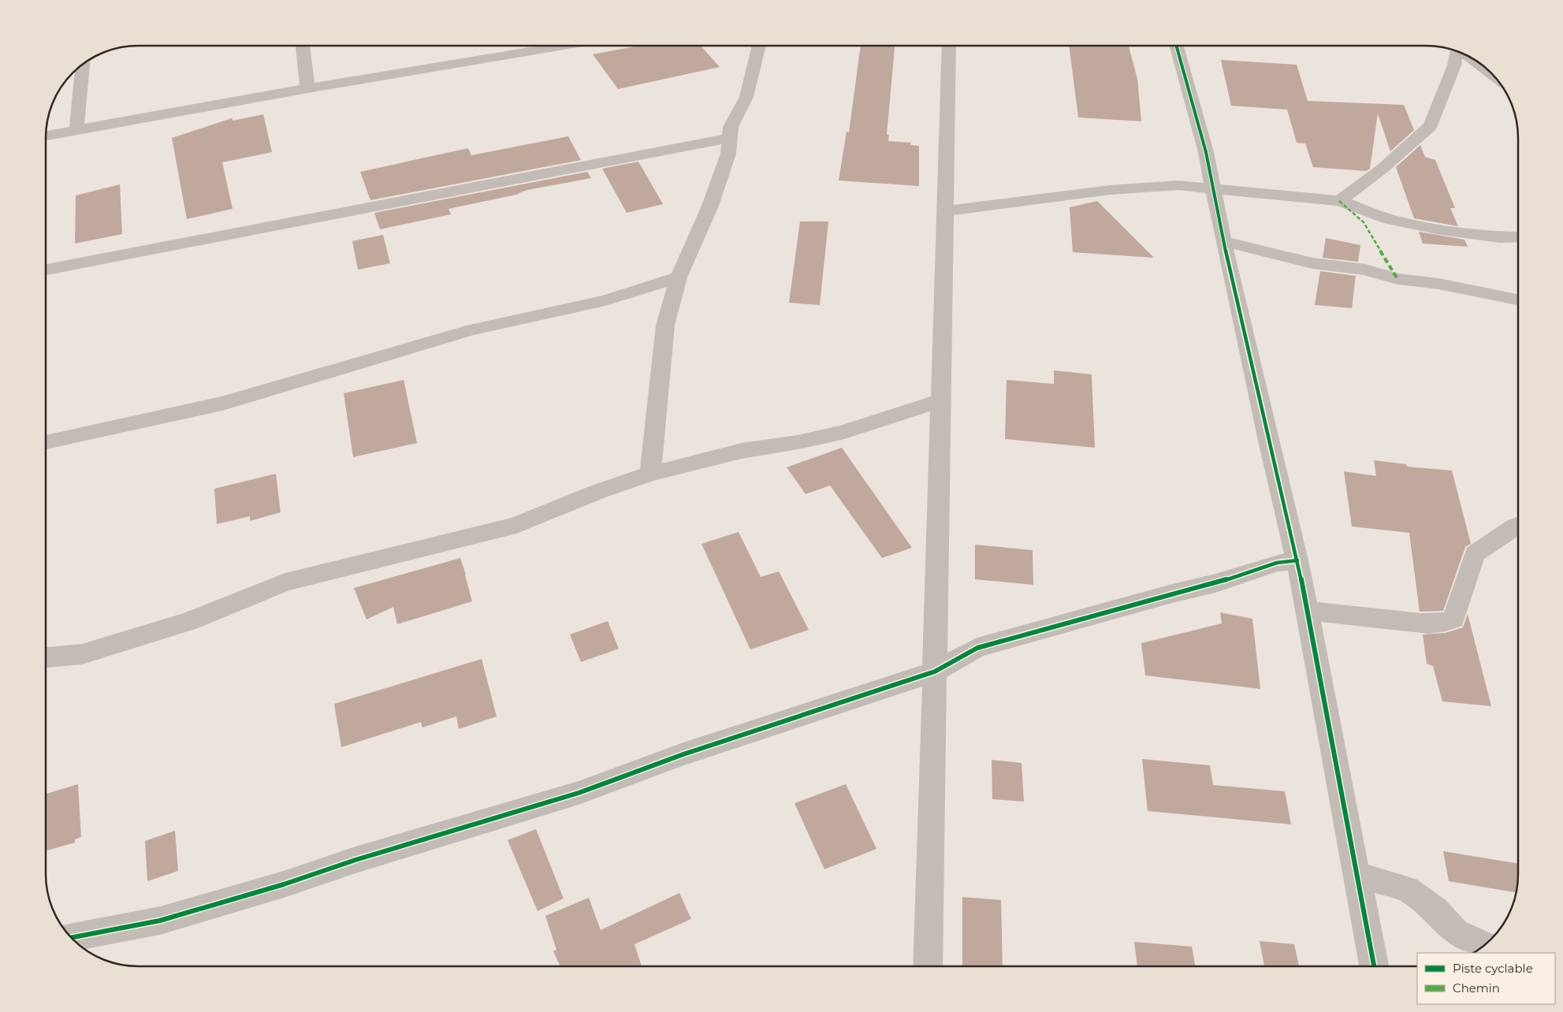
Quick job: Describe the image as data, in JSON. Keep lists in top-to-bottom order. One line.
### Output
{"legend":["Piste cyclable","Chemin"]}
